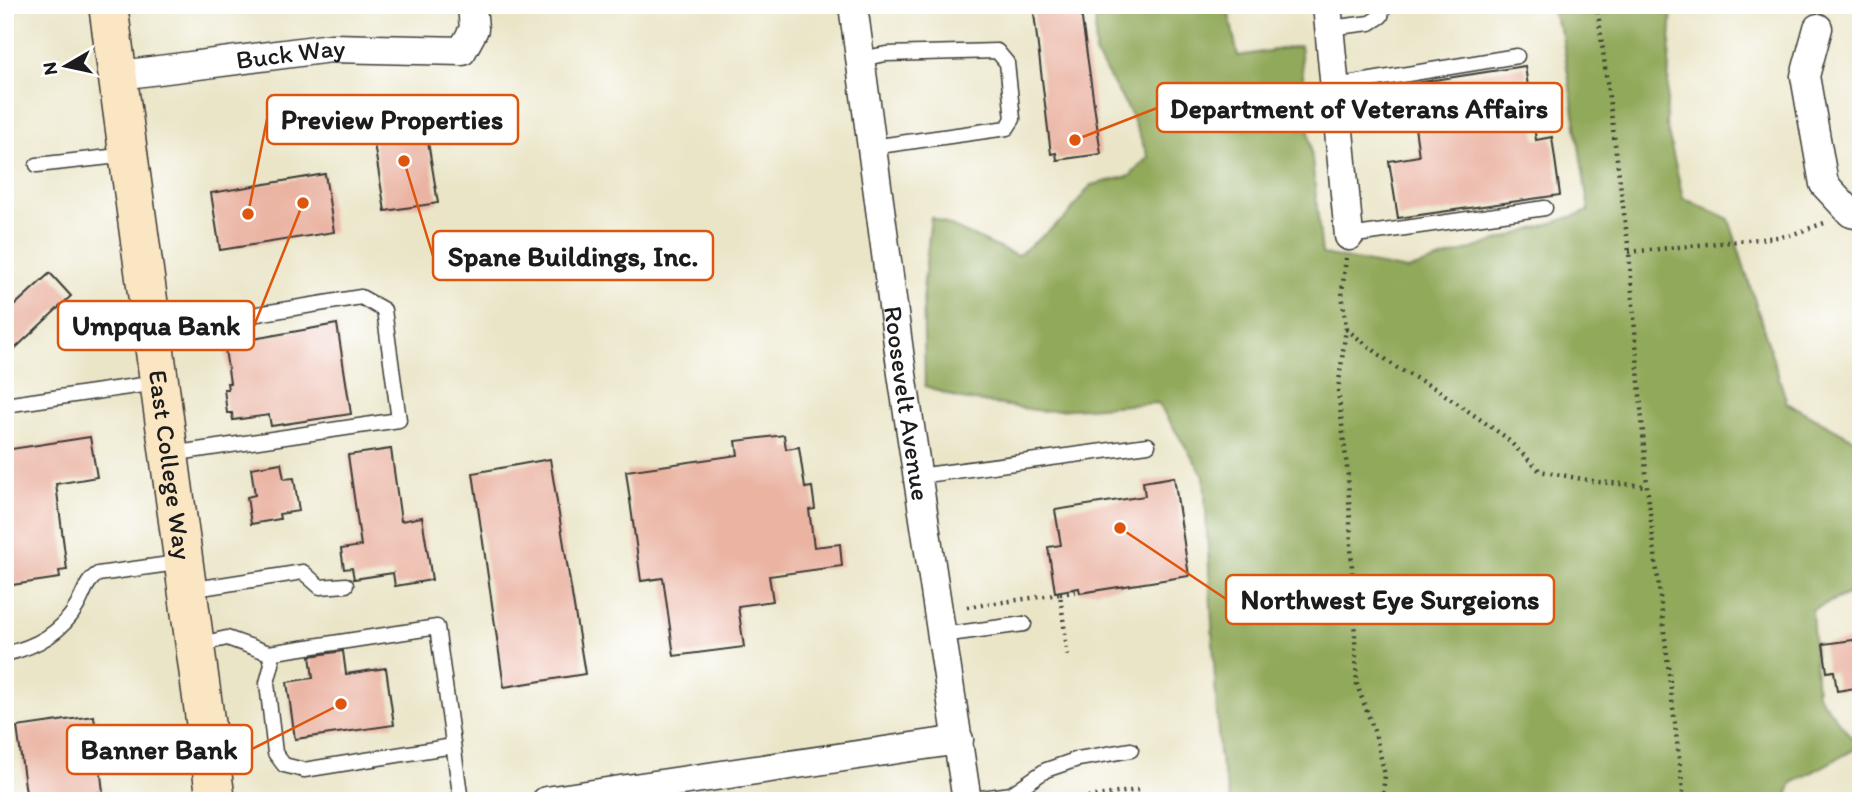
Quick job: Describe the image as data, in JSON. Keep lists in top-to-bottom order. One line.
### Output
{"streets":{"main road":["East College Way"],"street":["Buck Way","Roosevelt Avenue"]},"crossings":[["Buck Way","East College Way"]],"places":["Department of Veterans Affairs","Spane Buildings, Inc.","Umpqua Bank","Preview Properties","Northwest Eye Surgeions","Banner Bank"],"north":"left"}
